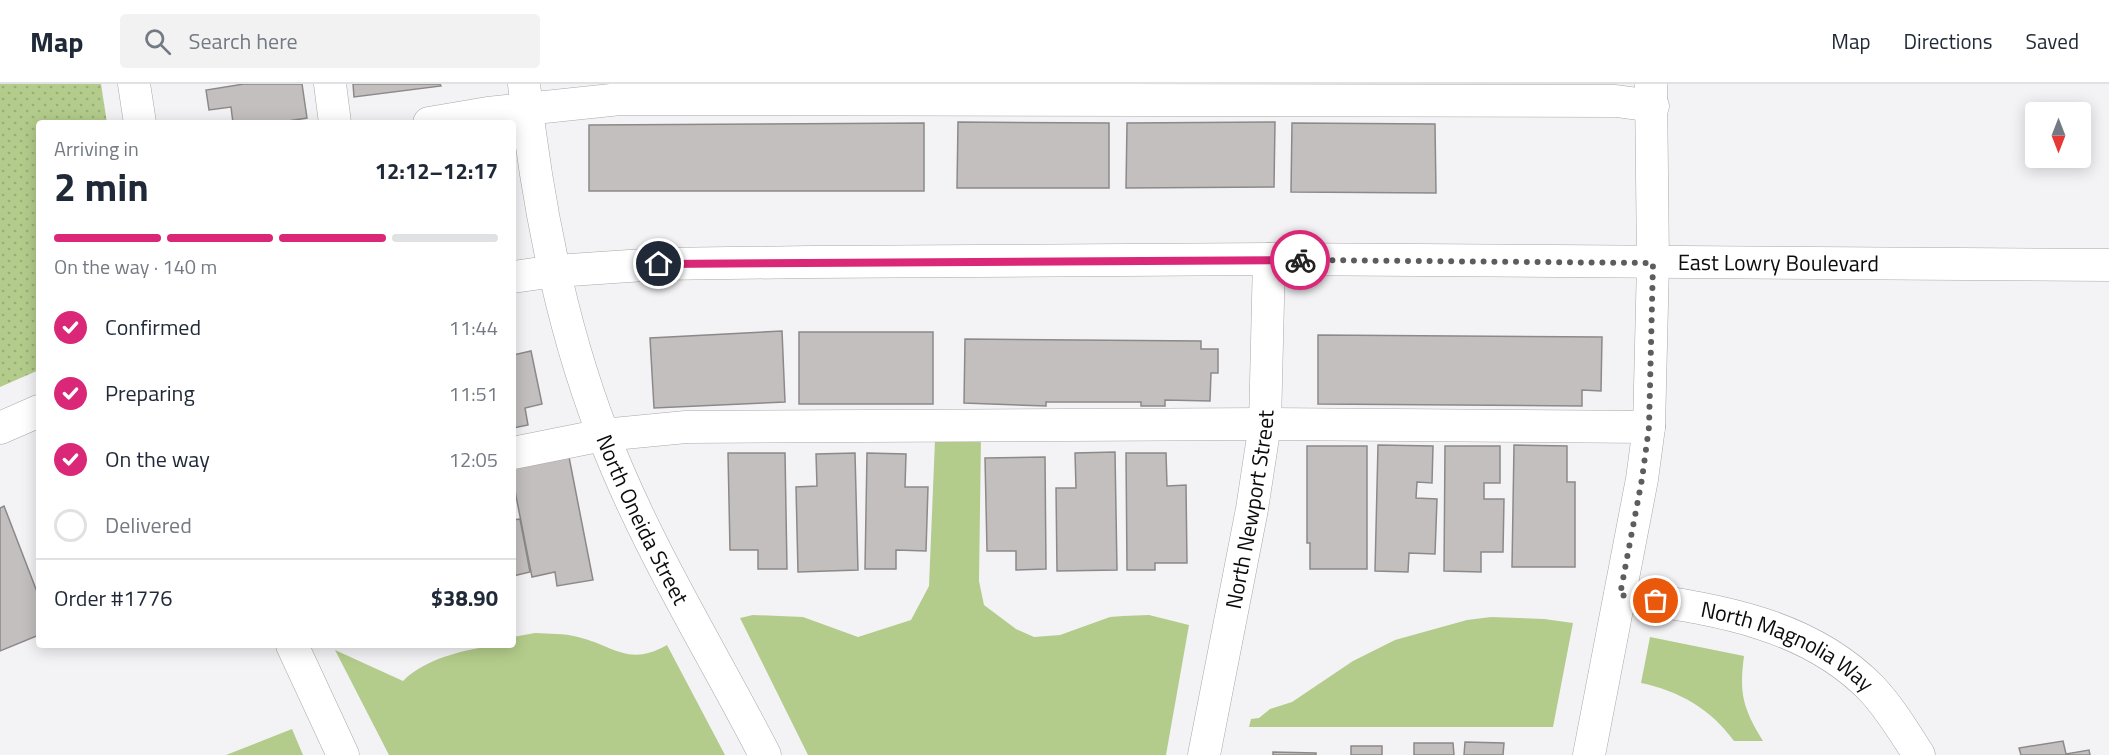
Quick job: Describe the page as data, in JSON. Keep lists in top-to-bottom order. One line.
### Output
{"streets":{"street":["East Lowry Boulevard","North Newport Street","North Oneida Street","North Magnolia Way"]},"crossings":[["East Lowry Boulevard","North Newport Street"],["East Lowry Boulevard","North Oneida Street"]],"north":"bottom","page":{"header":"Map","search":"Search here","nav":["Map","Directions","Saved"],"heading":["2 min","Arriving in","12:12–12:17"],"panel":["Order #1776","$38.90"],"bar":"On the way · 140 m","list":[["Confirmed","11:44"],["Preparing","11:51"],["On the way","12:05"],"Delivered"]}}
